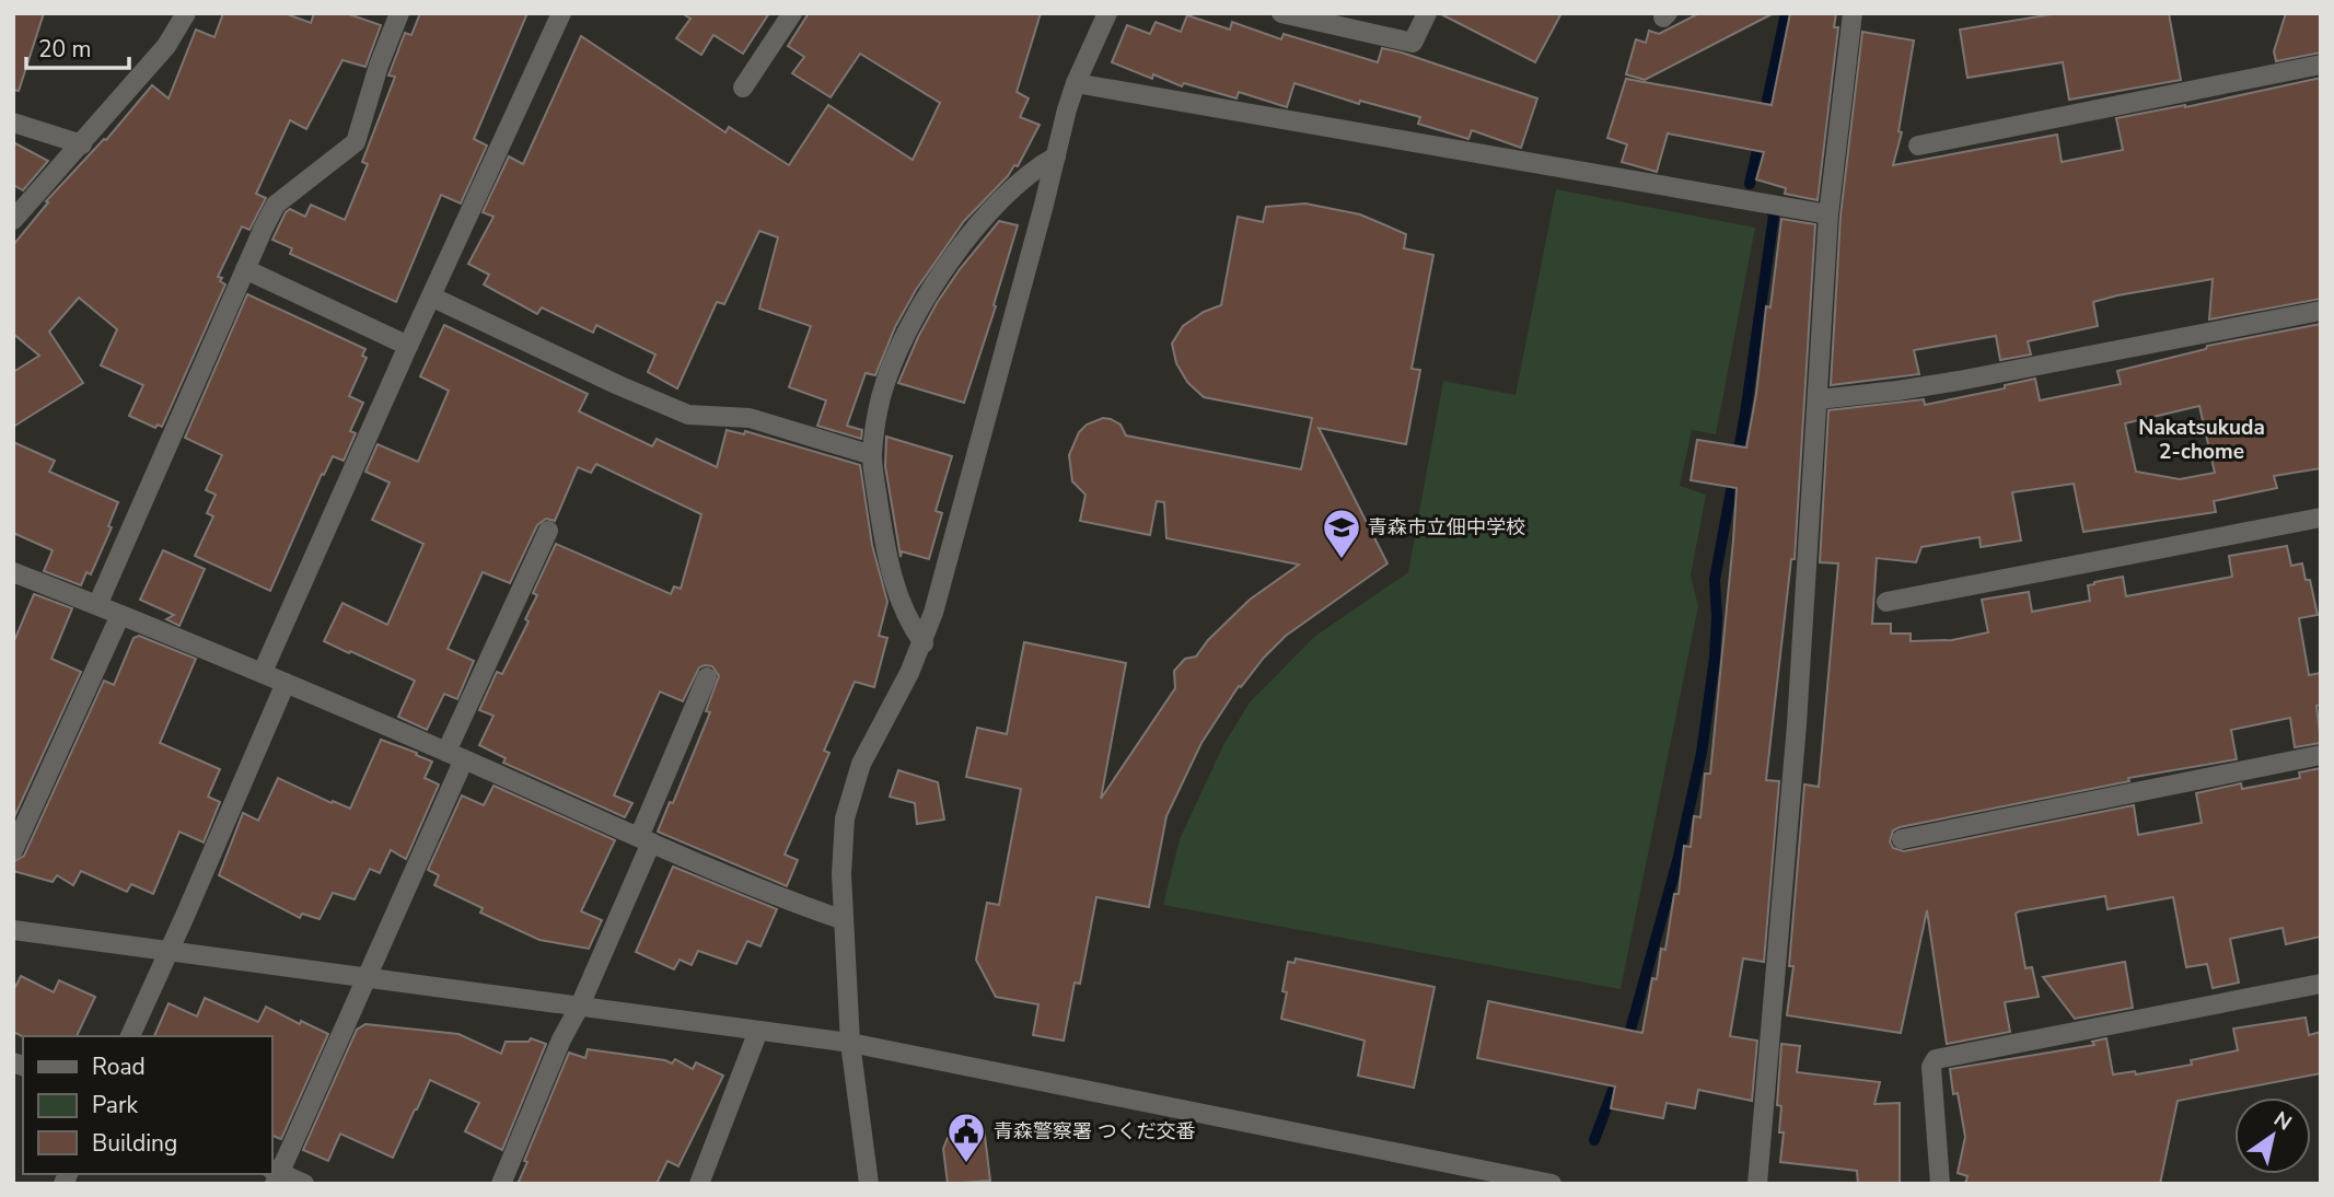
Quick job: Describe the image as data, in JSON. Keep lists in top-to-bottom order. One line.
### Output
{"districts":["Nakatsukuda 2-chome"],"places":{"school or university":["青森市立佃中学校"],"public building":["青森警察署 つくだ交番"]},"legend":["Road","Park","Building"],"scale_bar":"20 m","north":"top right"}
